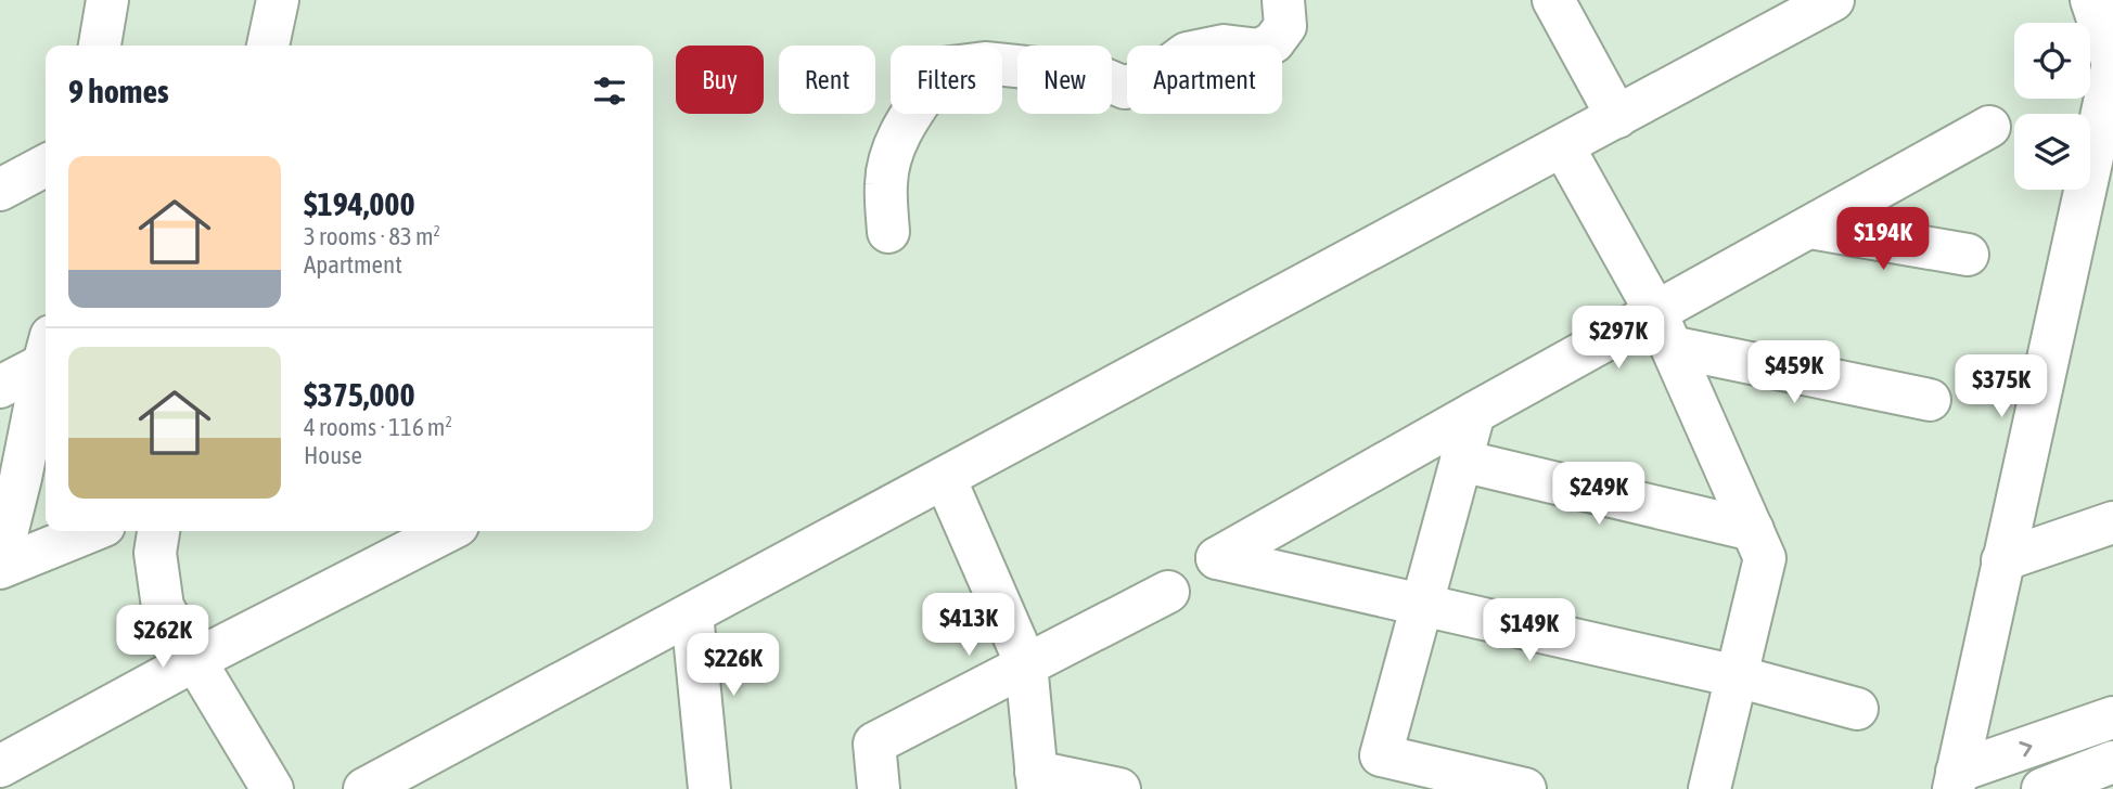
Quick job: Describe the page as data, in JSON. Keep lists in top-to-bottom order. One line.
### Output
{"page":{"chip":["Buy","Rent","Filters","New","Apartment"],"heading":"9 homes","list":[{"name":"$194,000","note":"3 rooms · 83 m² · Apartment"},{"name":"$375,000","note":"4 rooms · 116 m² · House"}],"price":["$194K","$297K","$459K","$375K","$249K","$413K","$149K","$262K","$226K"]}}
